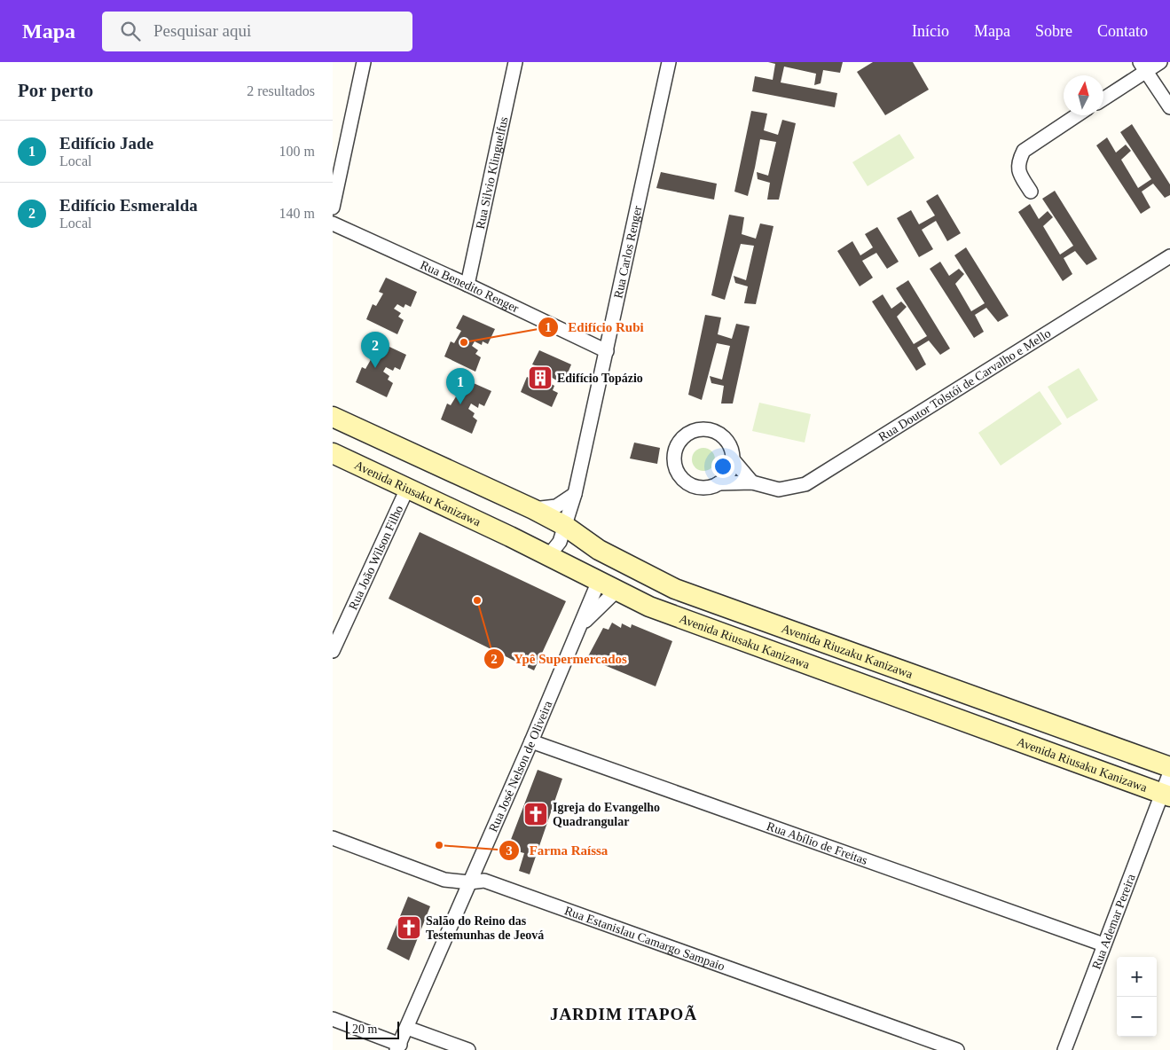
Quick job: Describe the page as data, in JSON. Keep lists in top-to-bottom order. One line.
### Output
{"streets":{"street":["Rua Silvio Klinguelfus","Rua Carlos Renger","Rua Benedito Renger","Rua Doutor Tolstói de Carvalho e Mello","Avenida Riusaku Kanizawa","Rua João Wilson Filho","Avenida Riuzaku Kanizawa","Rua José Nelson de Oliveira","Rua Abílio de Freitas","Rua Ademar Pereira","Rua Estanislau Camargo Sampaio"]},"crossings":[["Rua Silvio Klinguelfus","Rua Benedito Renger"],["Rua Carlos Renger","Rua Benedito Renger"],["Rua Carlos Renger","Avenida Riuzaku Kanizawa"],["Avenida Riusaku Kanizawa","Rua João Wilson Filho"],["Avenida Riusaku Kanizawa","Avenida Riuzaku Kanizawa"],["Avenida Riusaku Kanizawa","Rua José Nelson de Oliveira"],["Avenida Riusaku Kanizawa","Rua Ademar Pereira"],["Avenida Riuzaku Kanizawa","Rua José Nelson de Oliveira"],["Rua José Nelson de Oliveira","Rua Abílio de Freitas"],["Rua José Nelson de Oliveira","Rua Estanislau Camargo Sampaio"],["Rua Abílio de Freitas","Rua Ademar Pereira"]],"districts":["JARDIM ITAPOÃ"],"places":{"other":["Edifício Rubi","Ypê Supermercados","Farma Raíssa"],"building":["Edifício Topázio"],"church":["Igreja do Evangelho Quadrangular","Salão do Reino das Testemunhas de Jeová"]},"scale_bar":"20 m","north":"top","page":{"header":"Mapa","search":"Pesquisar aqui","nav":["Início","Mapa","Sobre","Contato"],"heading":["Por perto","2 resultados"],"list":[{"mark":"1","name":"Edifício Jade","note":"Local","value":"100 m"},{"mark":"2","name":"Edifício Esmeralda","note":"Local","value":"140 m"}],"pins":["2","1"],"map_buttons":["+","−"],"scale":"20 m"}}
